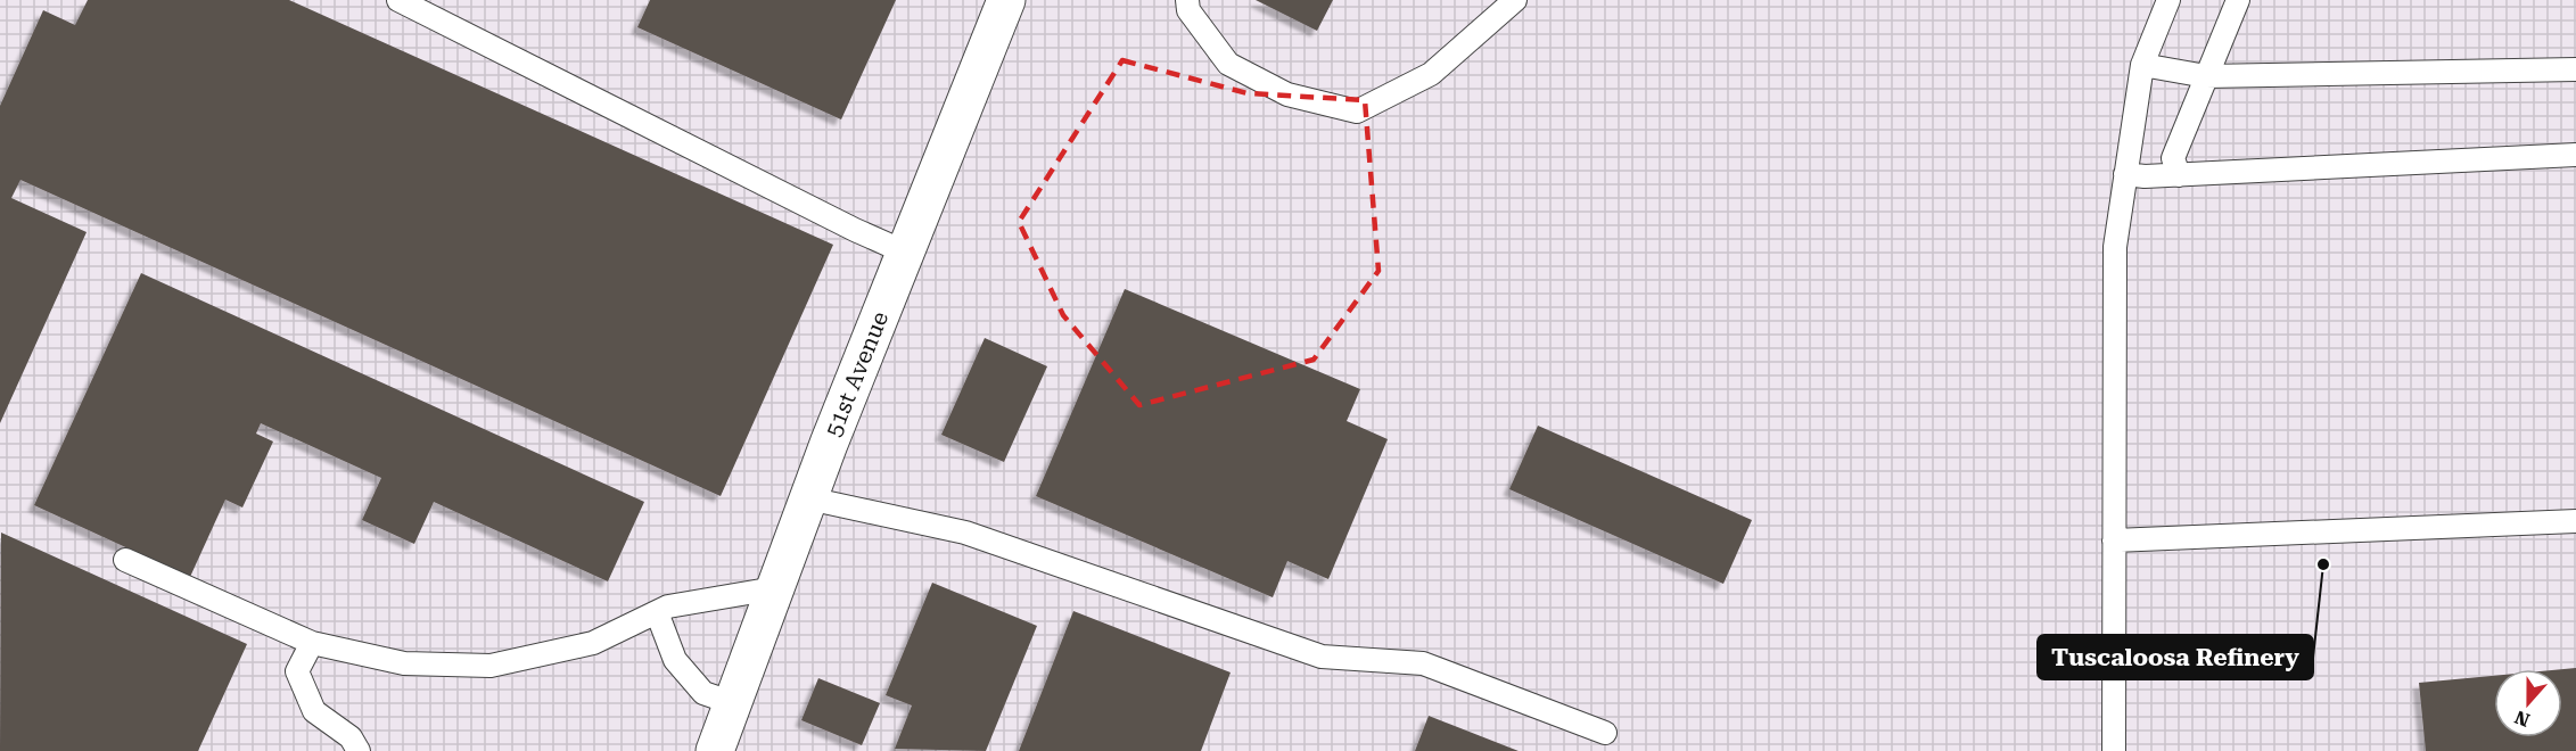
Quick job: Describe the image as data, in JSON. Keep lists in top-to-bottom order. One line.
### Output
{"streets":{"street":["51st Avenue"]},"places":["Tuscaloosa Refinery"],"north":"bottom"}
